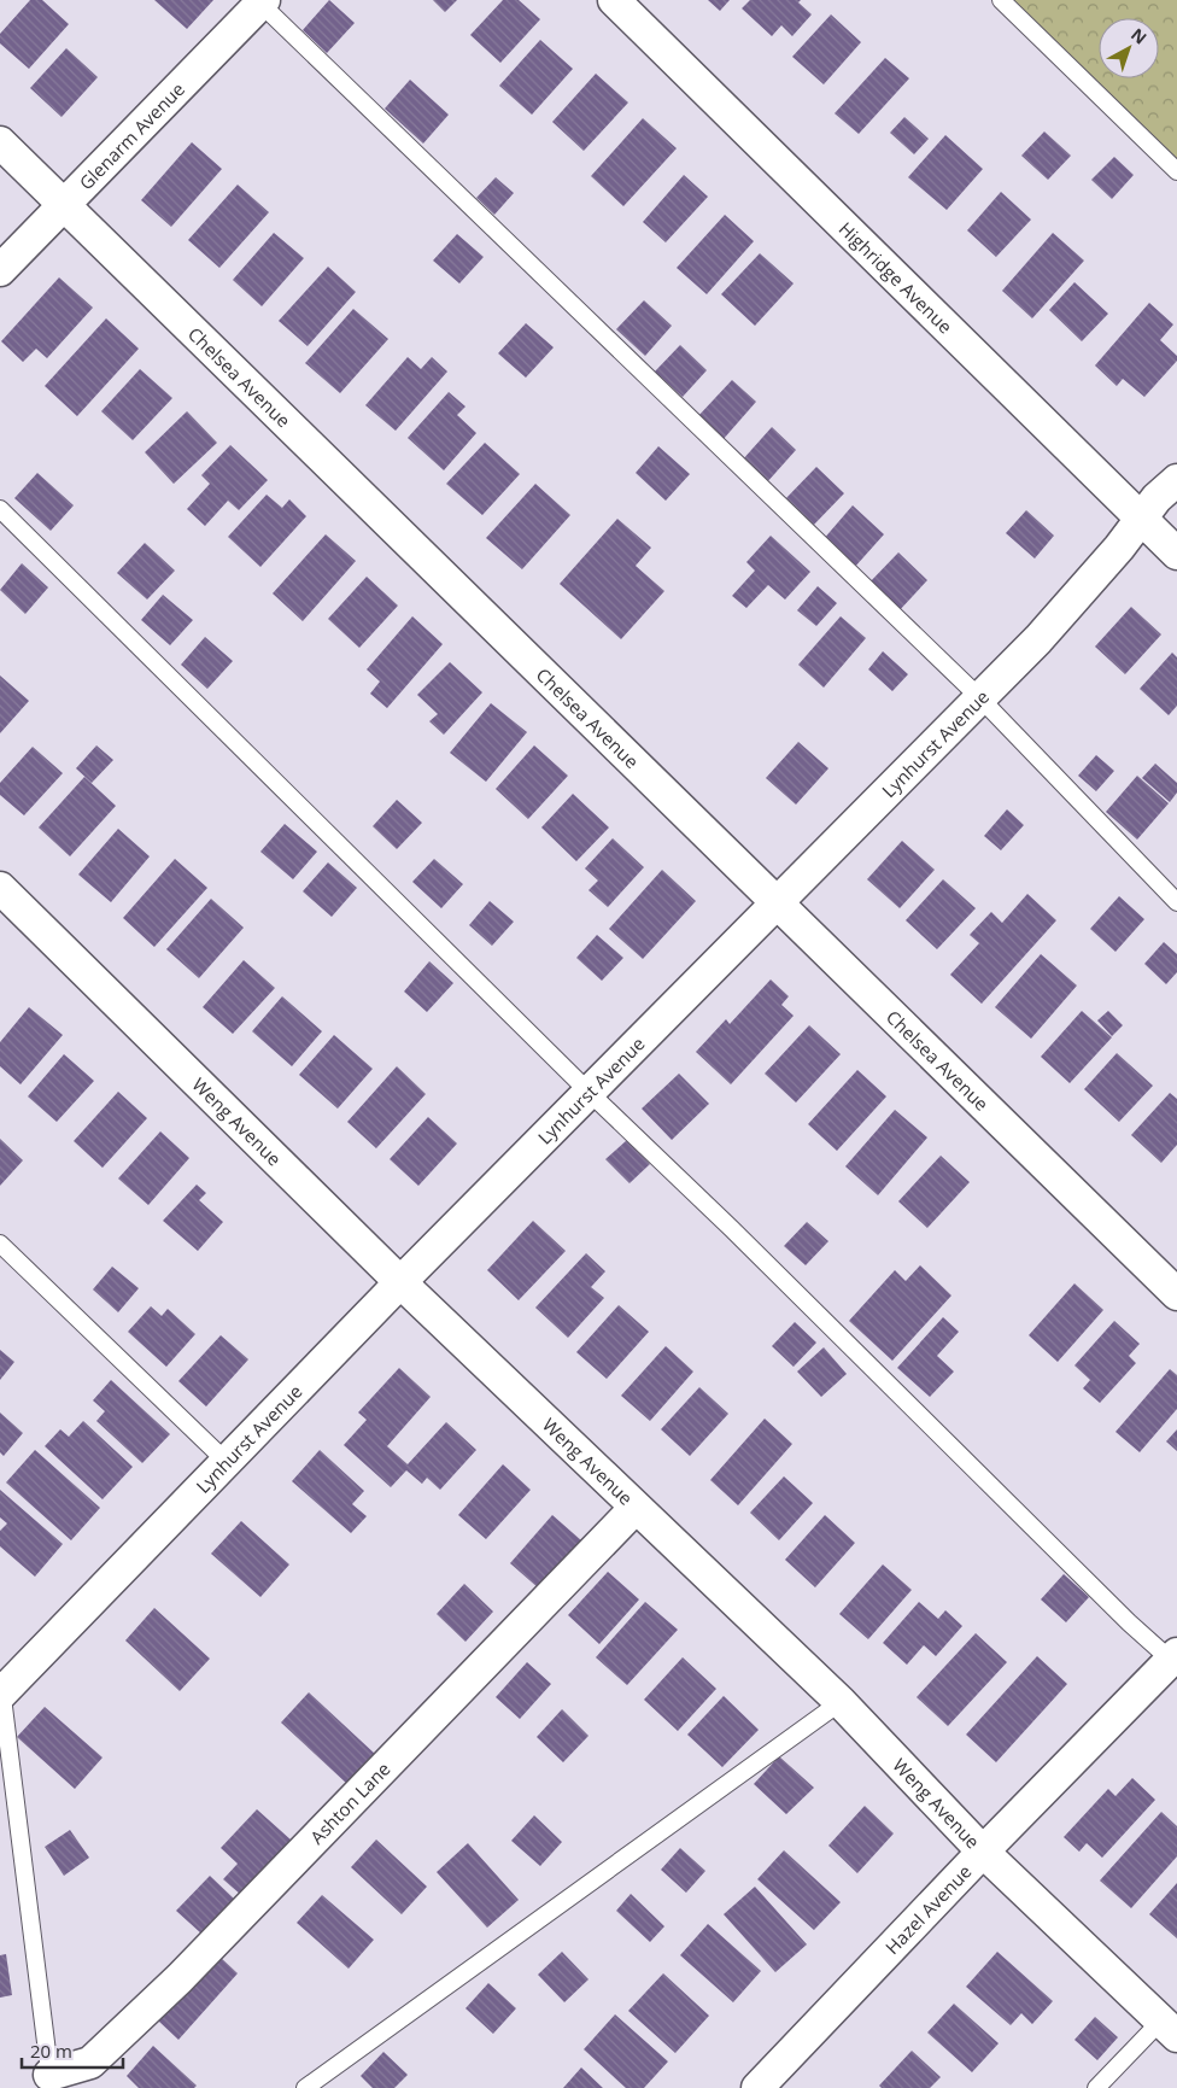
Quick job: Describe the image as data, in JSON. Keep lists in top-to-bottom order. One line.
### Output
{"streets":{"street":["Glenarm Avenue","Highridge Avenue","Chelsea Avenue","Lynhurst Avenue","Weng Avenue","Ashton Lane","Hazel Avenue"]},"crossings":[["Glenarm Avenue","Chelsea Avenue"],["Highridge Avenue","Lynhurst Avenue"],["Chelsea Avenue","Lynhurst Avenue"],["Lynhurst Avenue","Weng Avenue"],["Weng Avenue","Ashton Lane"],["Weng Avenue","Hazel Avenue"]],"scale_bar":"20 m","north":"top right"}
